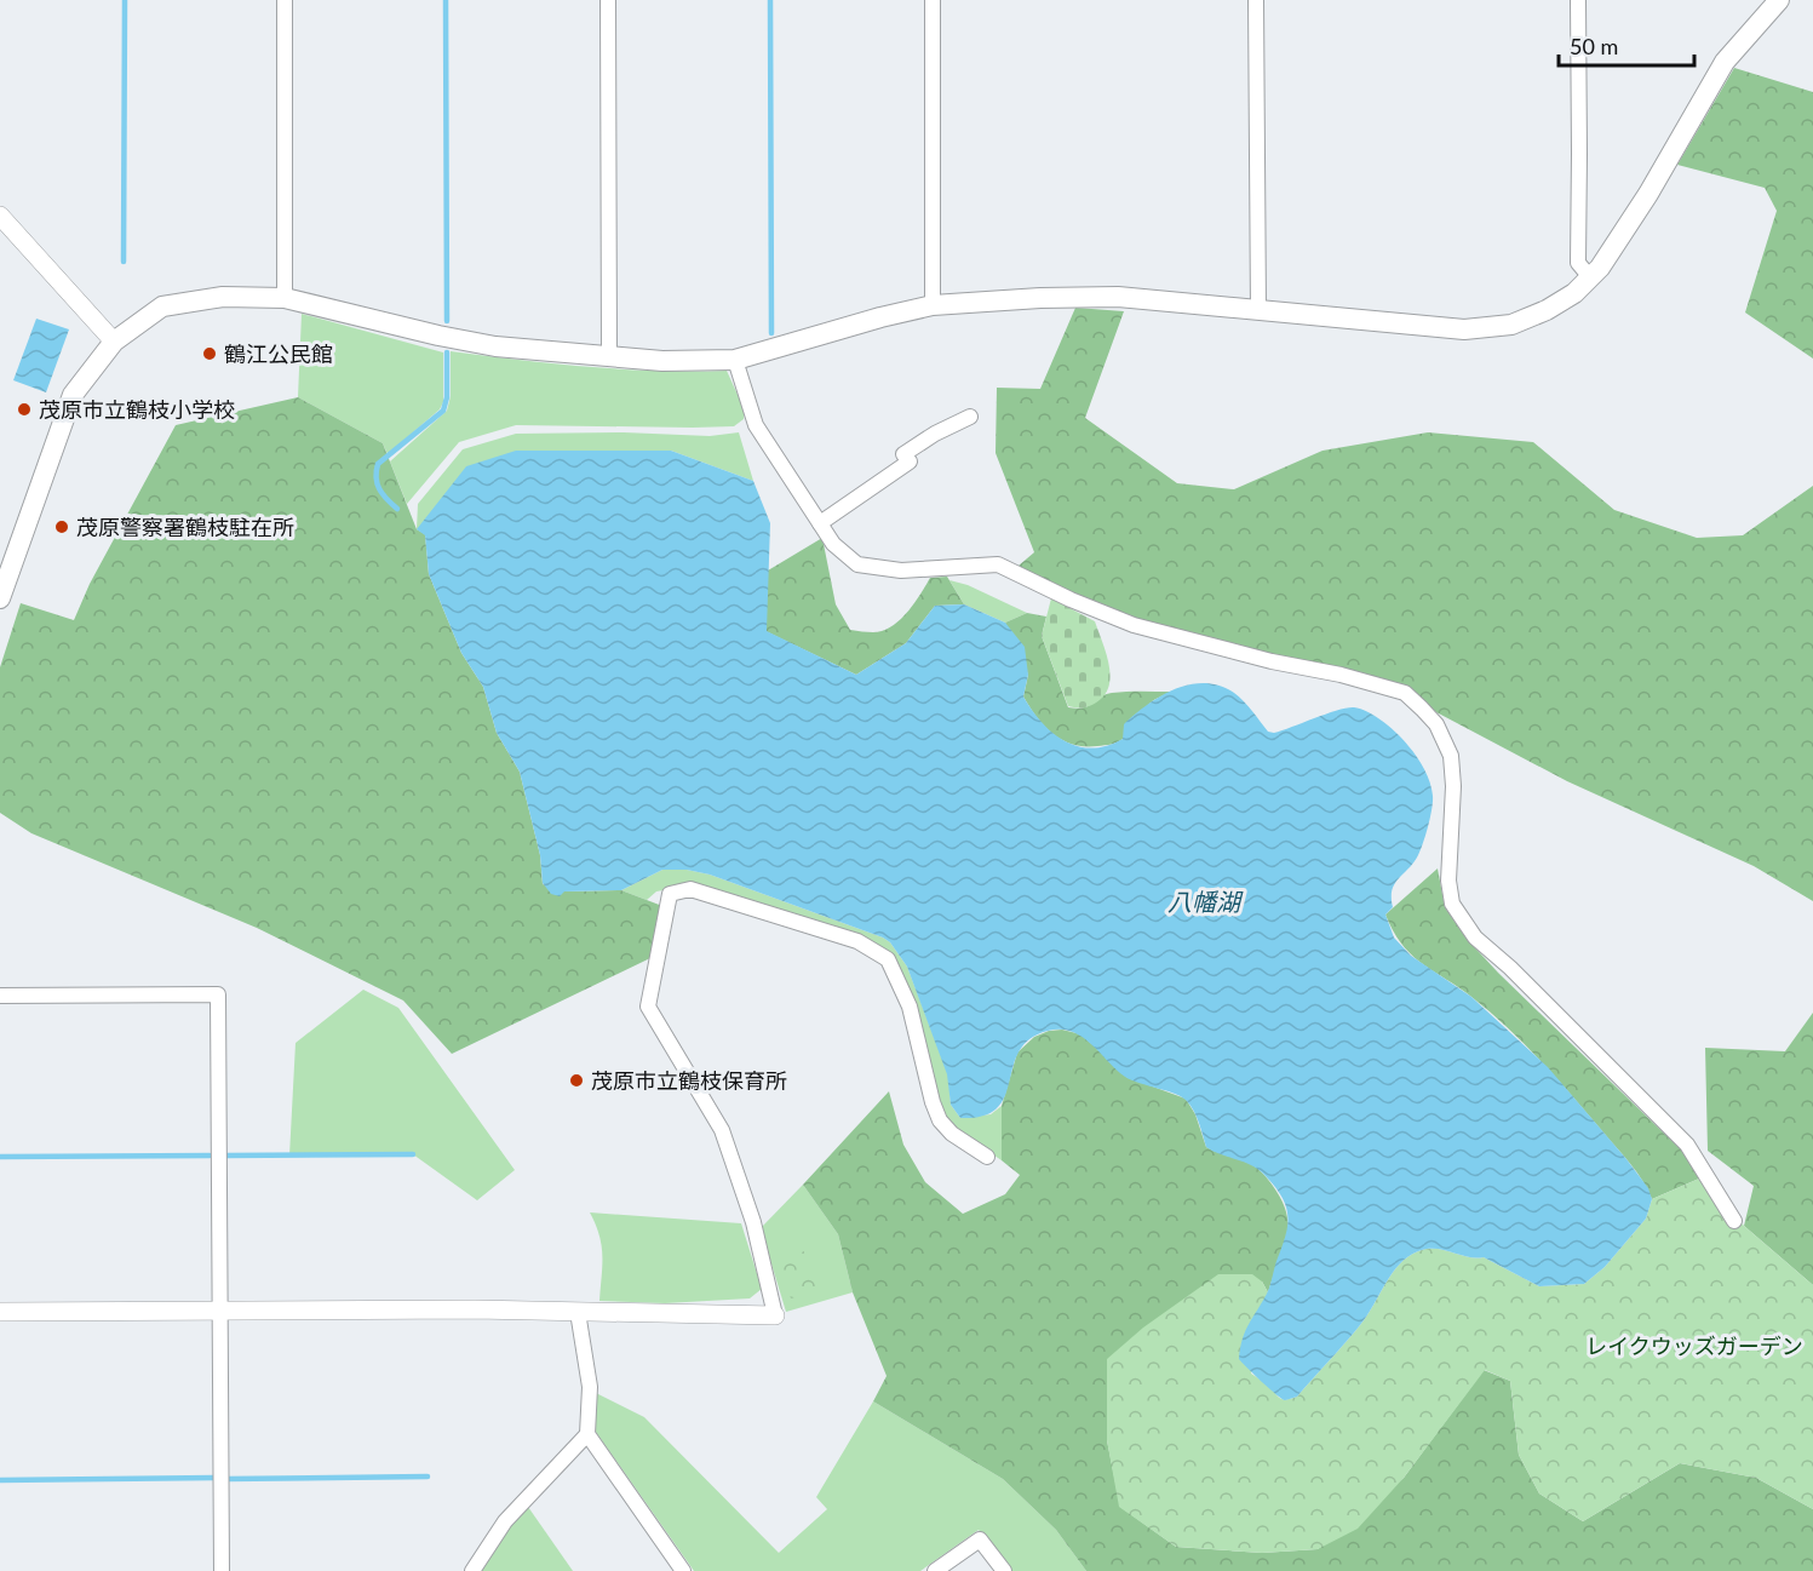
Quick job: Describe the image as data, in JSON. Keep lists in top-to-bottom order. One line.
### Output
{"water":["八幡湖"],"parks":["レイクウッズガーデン"],"places":["鶴江公民館","茂原市立鶴枝小学校","茂原警察署鶴枝駐在所","茂原市立鶴枝保育所"],"scale_bar":"50 m"}
